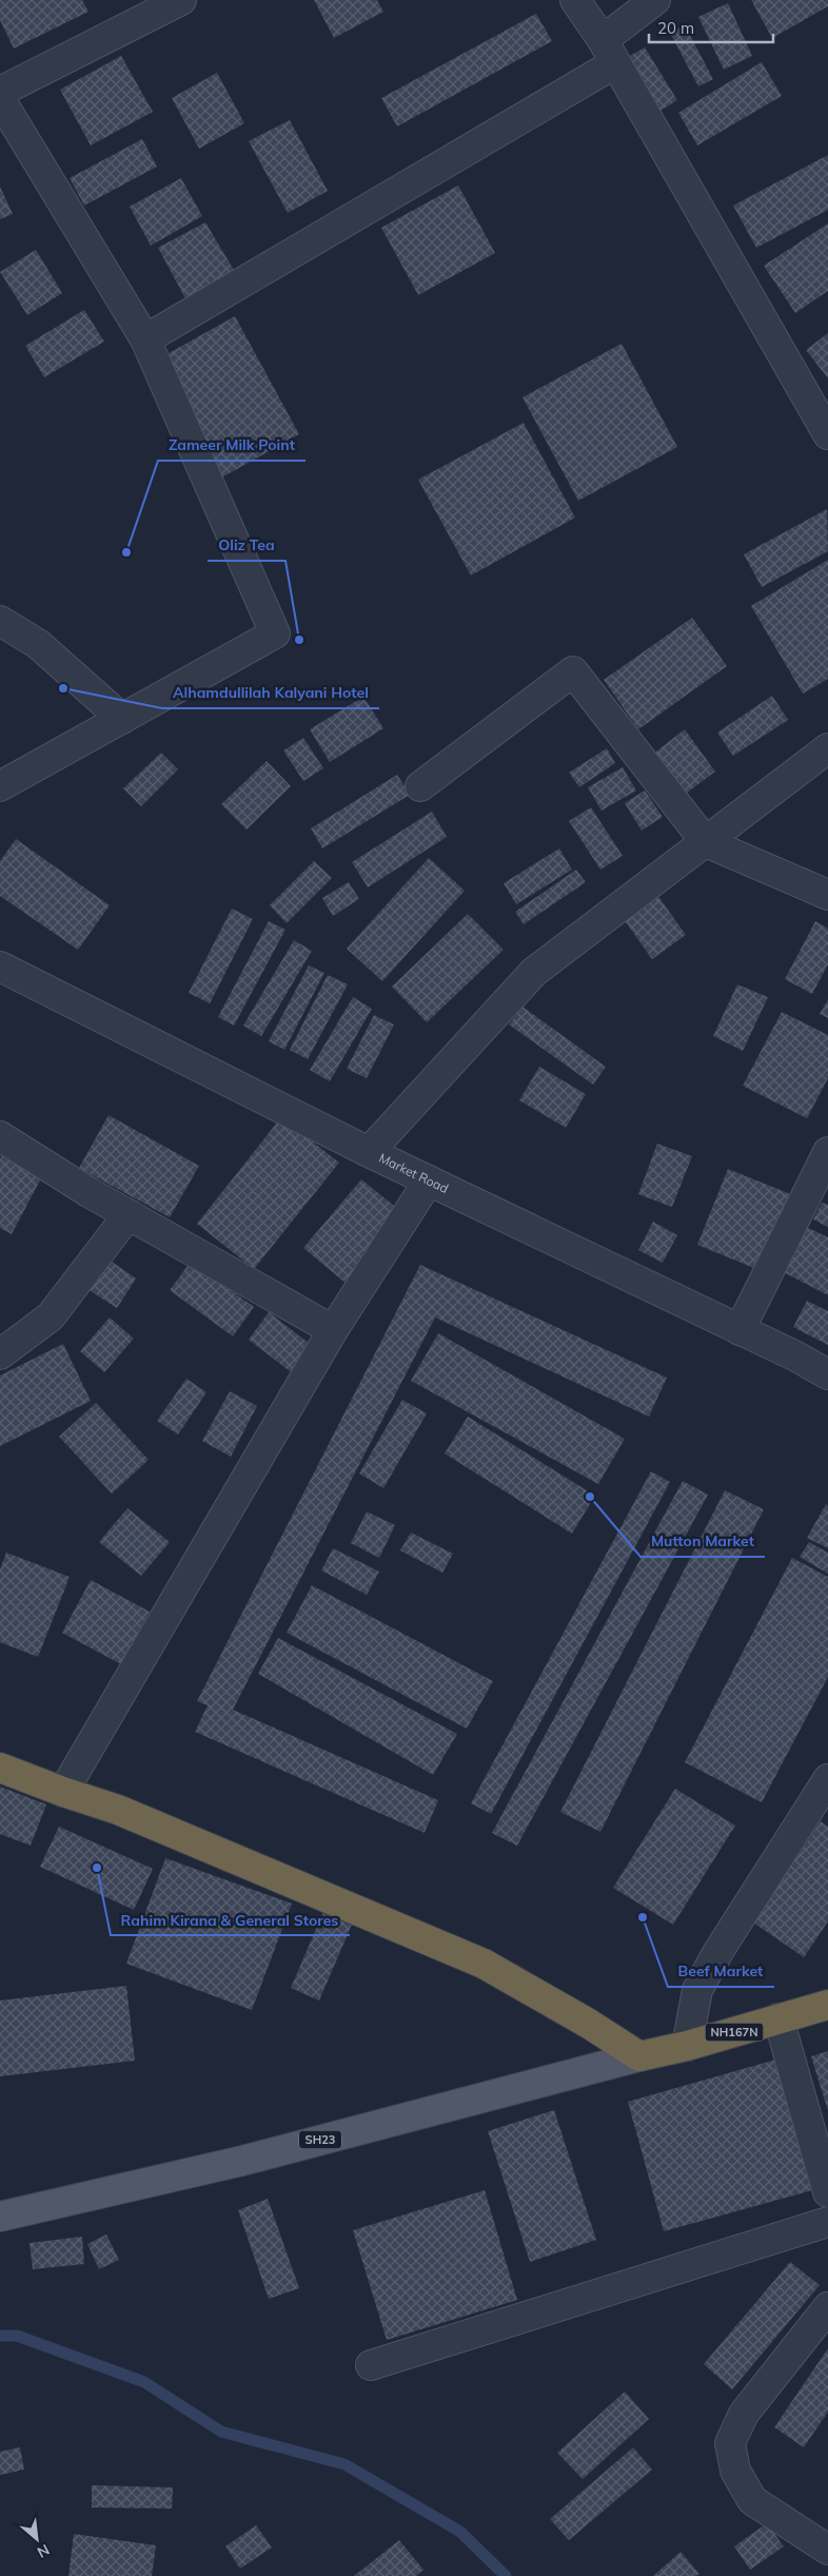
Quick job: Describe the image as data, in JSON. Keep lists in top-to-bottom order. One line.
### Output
{"streets":{"highway":["NH167N"],"main road":["SH23"],"street":["Market Road"]},"crossings":[["NH167N","SH23"]],"places":["Zameer Milk Point","Oliz Tea","Alhamdullilah Kalyani Hotel","Mutton Market","Rahim Kirana & General Stores","Beef Market"],"scale_bar":"20 m","north":"bottom right"}
